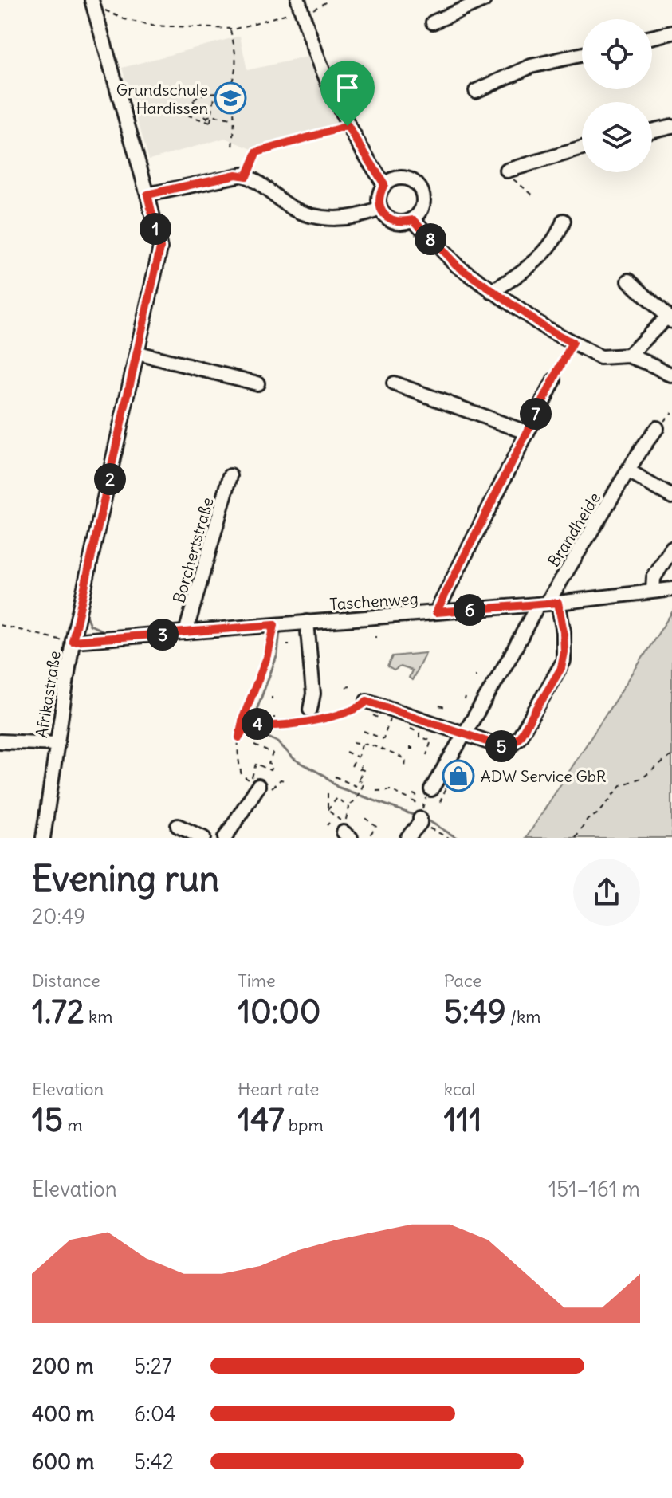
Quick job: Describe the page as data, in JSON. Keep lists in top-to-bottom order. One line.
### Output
{"streets":{"street":["Brandheide","Borchertstraße","Taschenweg","Afrikastraße"]},"crossings":[["Brandheide","Taschenweg"],["Borchertstraße","Taschenweg"],["Taschenweg","Afrikastraße"]],"places":{"school or university":["Grundschule Hardissen"],"shop":["ADW Service GbR"]},"page":{"pins":["1","8","7","2","6","3","4","5"],"heading":["Evening run","20:49"],"stats":[["Distance","1.72 km"],["Time","10:00"],["Pace","5:49 /km"],["Elevation","15 m"],["Heart rate","147 bpm"],["kcal","111"]],"chart":["Elevation","151–161 m"],"list":[{"name":"200 m","note":"5:27"},{"name":"400 m","note":"6:04"},{"name":"600 m","note":"5:42"}]}}
